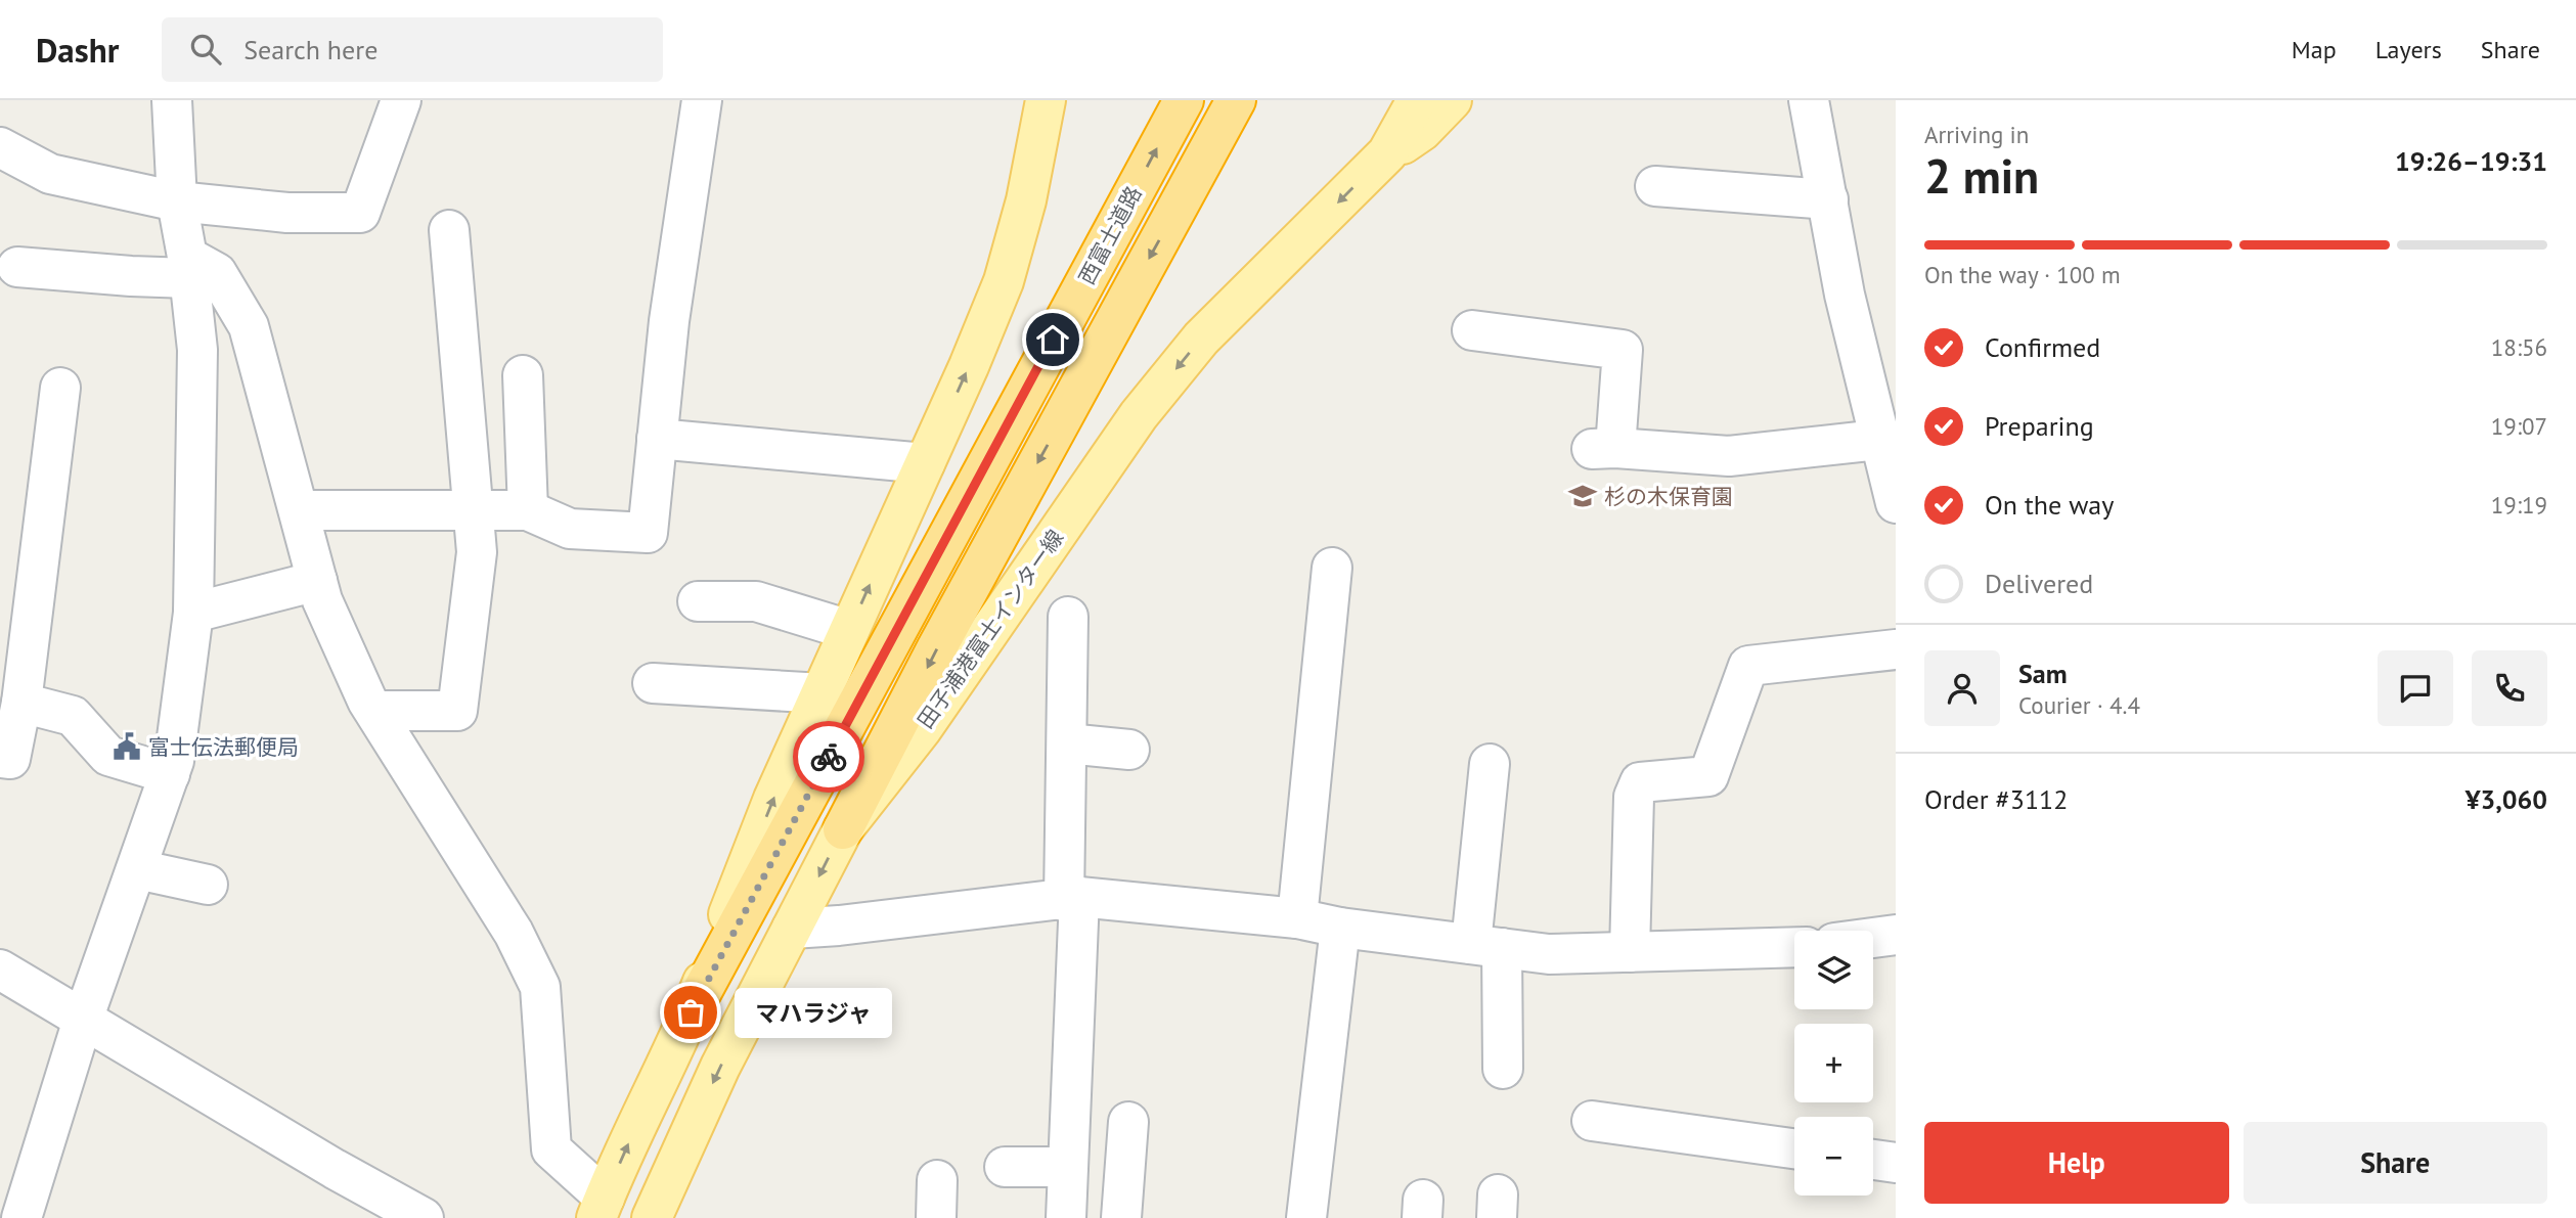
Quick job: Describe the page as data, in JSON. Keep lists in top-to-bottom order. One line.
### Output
{"streets":{"highway":["西富士道路"],"main road":["田子浦港富士インター線"]},"crossings":[["西富士道路","田子浦港富士インター線"]],"places":{"school or university":["杉の木保育園"],"public building":["富士伝法郵便局"],"other":["マハラジャ"]},"page":{"header":"Dashr","search":"Search here","nav":["Map","Layers","Share"],"heading":["2 min","Arriving in","19:26–19:31"],"panel":["Sam","Courier · 4.4","Order #3112","¥3,060"],"bar":"On the way · 100 m","list":[["Confirmed","18:56"],["Preparing","19:07"],["On the way","19:19"],"Delivered"],"map_buttons":["+","−"],"bubble":"マハラジャ","buttons":["Help","Share"]}}
